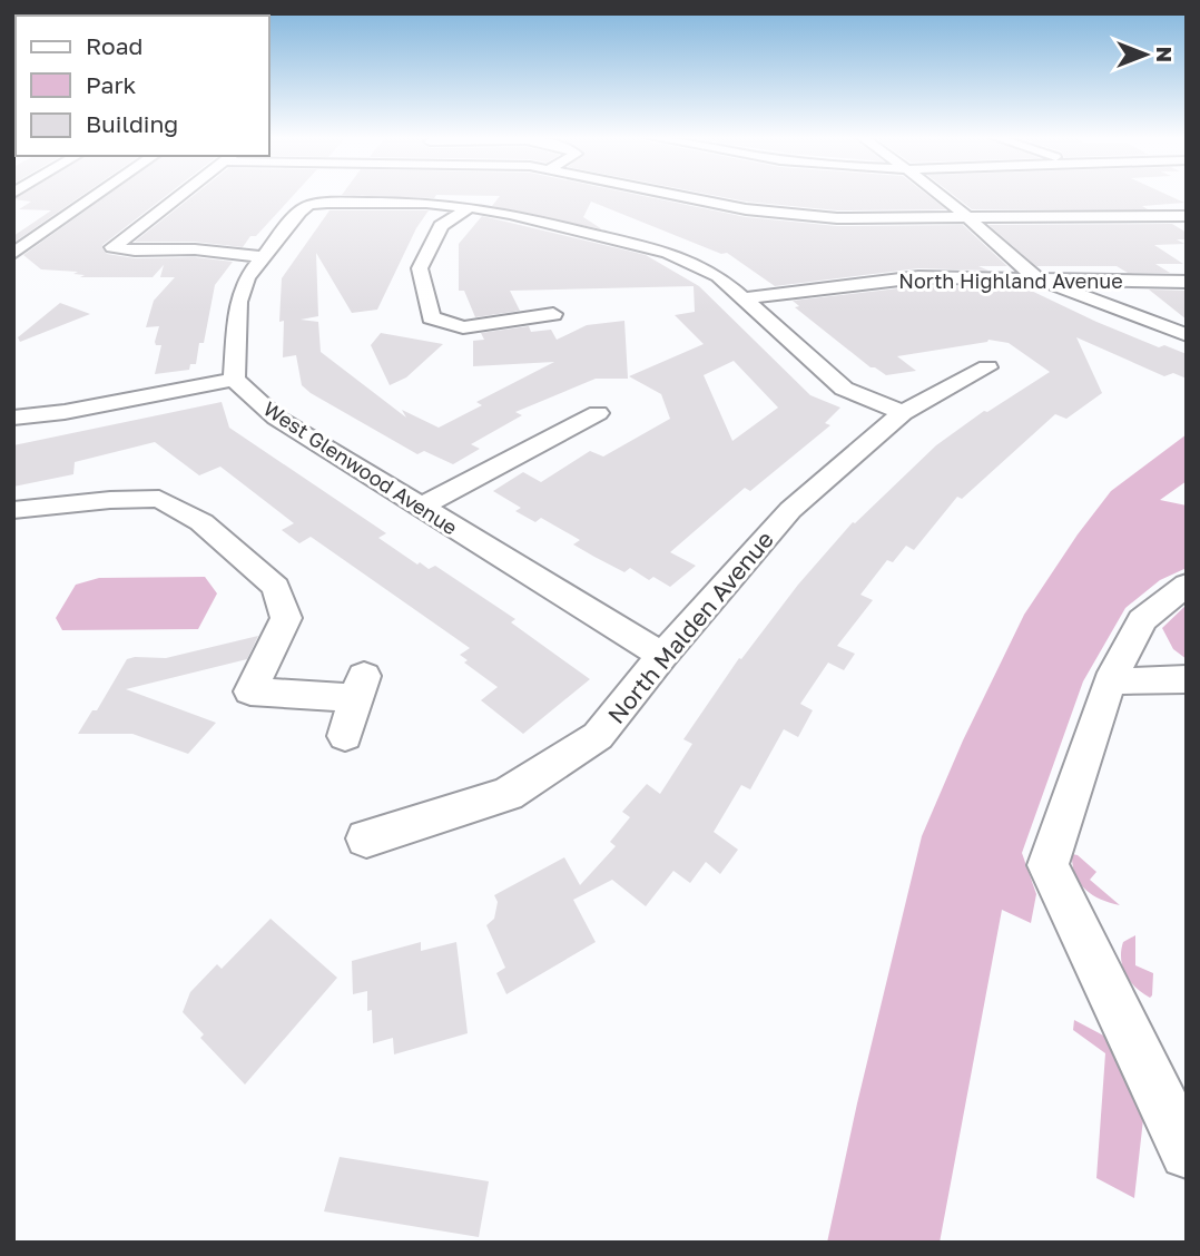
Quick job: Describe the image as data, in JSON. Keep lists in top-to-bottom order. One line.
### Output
{"streets":{"street":["North Highland Avenue","West Glenwood Avenue","North Malden Avenue"]},"crossings":[["West Glenwood Avenue","North Malden Avenue"]],"legend":["Road","Park","Building"],"north":"right"}
